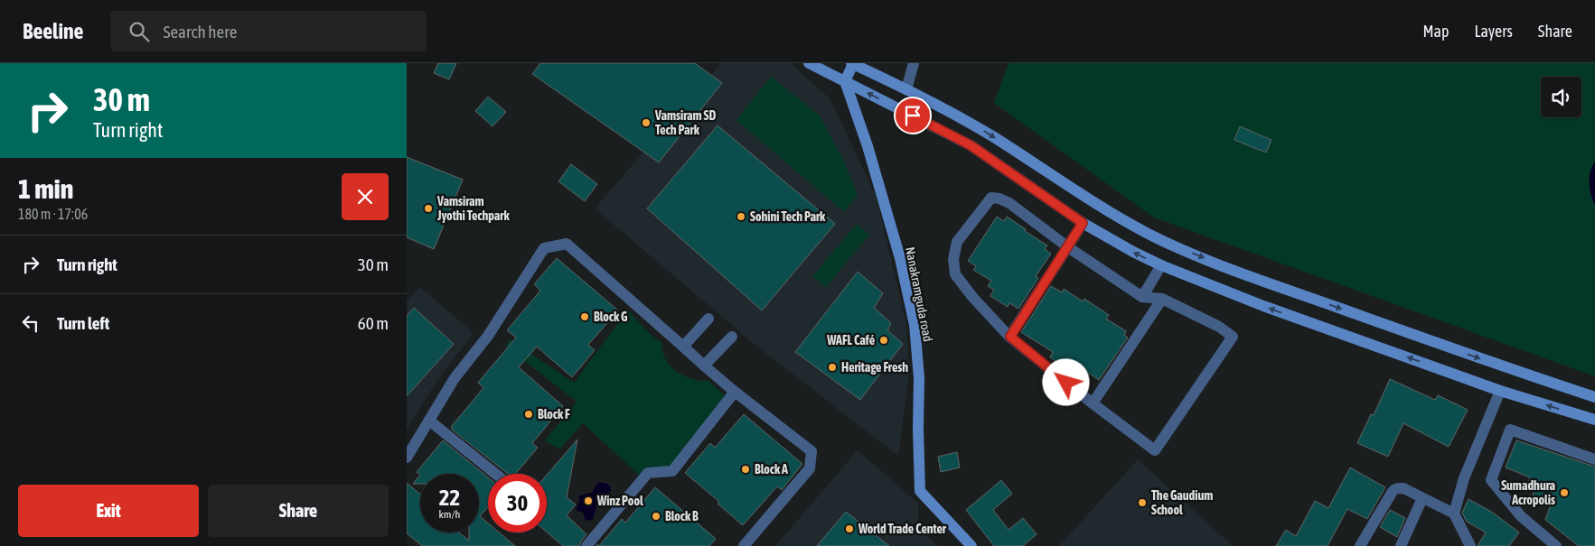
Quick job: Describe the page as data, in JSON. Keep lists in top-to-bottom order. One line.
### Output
{"streets":{"main road":["Nanakramguda road"]},"places":["Vamsiram SD Tech Park","Vamsiram Jyothi Techpark","Sohini Tech Park","Block G","WAFL Café","Heritage Fresh","Block F","Block A","Sumadhura Acropolis","Winz Pool","The Gaudium School","Block B","World Trade Center"],"page":{"header":"Beeline","search":"Search here","nav":["Map","Layers","Share"],"turn":["30 m","Turn right"],"heading":["1 min","180 m · 17:06"],"list":[{"name":"Turn right","value":"30 m"},{"name":"Turn left","value":"60 m"}],"speed":"22 km/h","limit":"30","buttons":["Exit","Share"]}}
